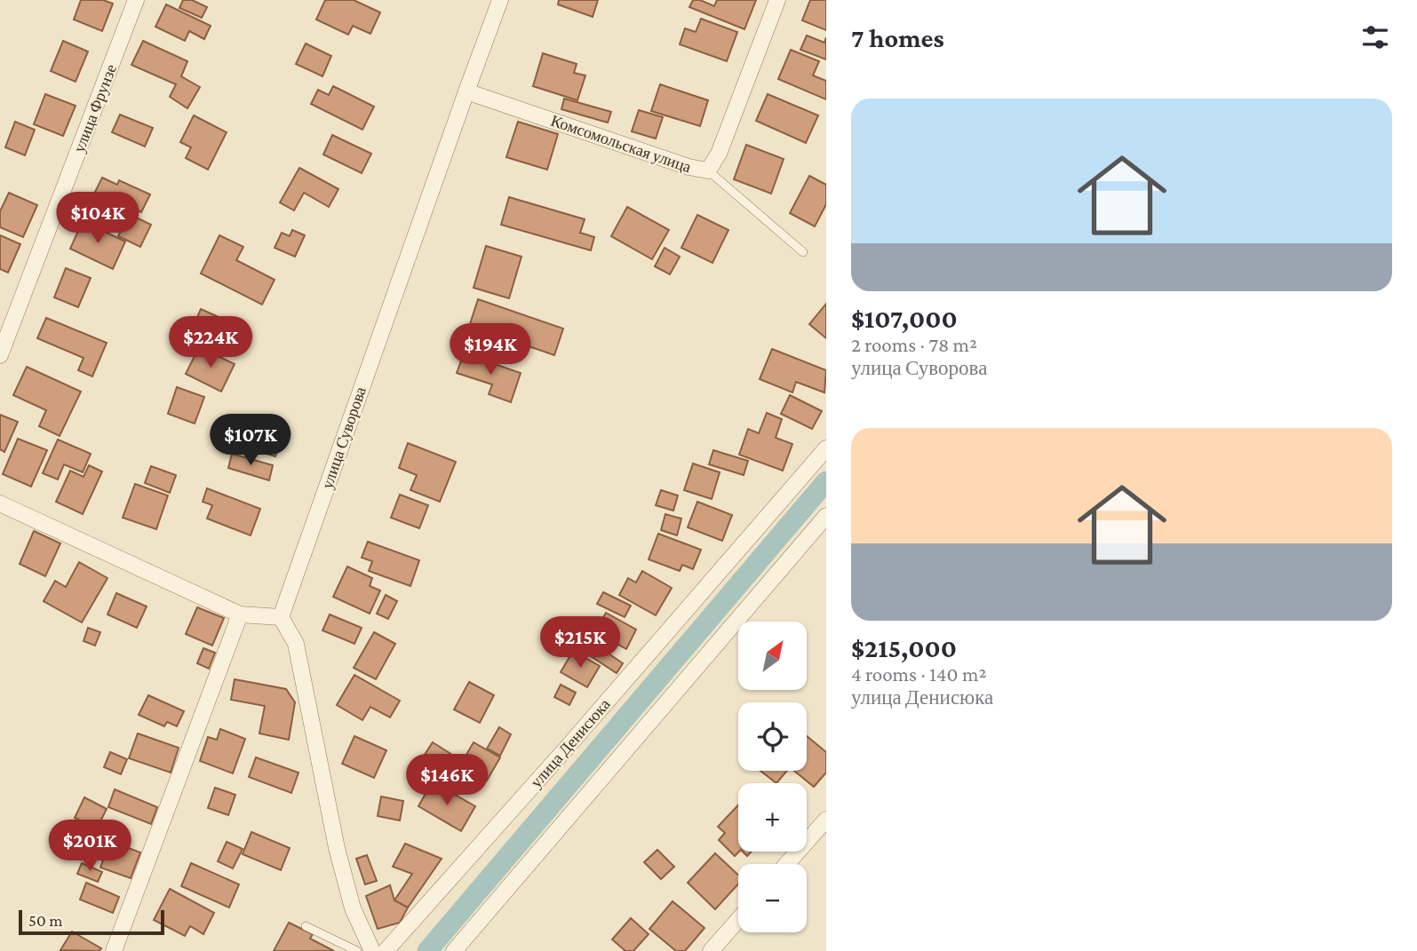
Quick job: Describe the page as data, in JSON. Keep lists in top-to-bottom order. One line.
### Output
{"streets":{"street":["улица Фрунзе","Комсомольская улица","улица Суворова","улица Денисюка"]},"crossings":[["Комсомольская улица","улица Суворова"]],"scale_bar":"50 m","north":"top right","page":{"heading":"7 homes","list":[{"name":"$107,000","note":"2 rooms · 78 m² · улица Суворова"},{"name":"$215,000","note":"4 rooms · 140 m² · улица Денисюка"}],"price":["$104K","$224K","$194K","$107K","$215K","$146K","$201K"],"map_buttons":["+","−"],"scale":"50 m"}}
